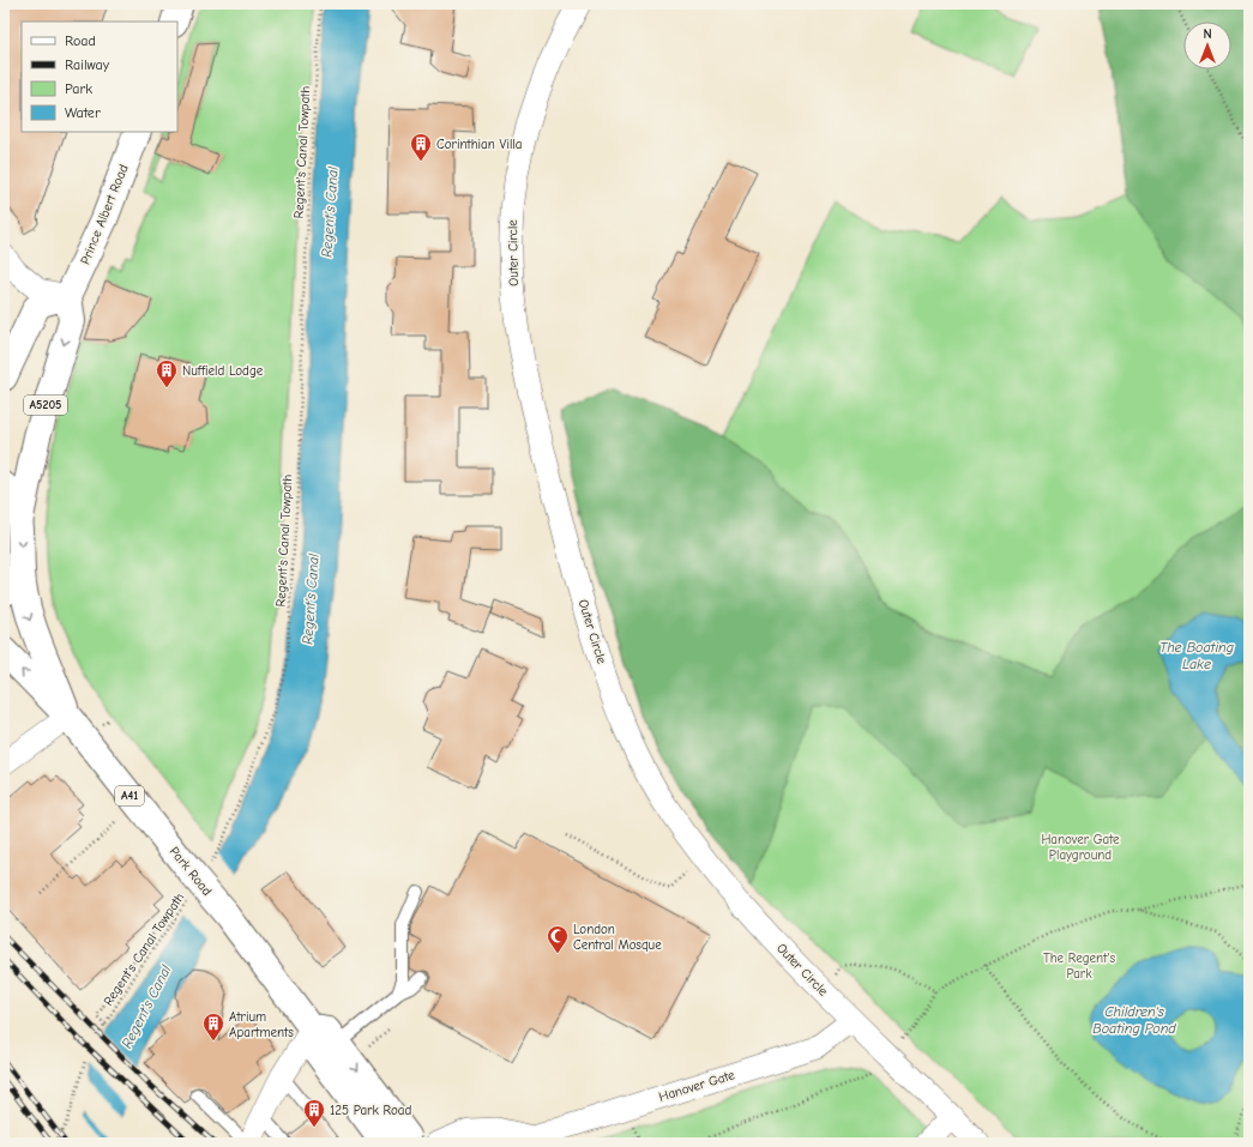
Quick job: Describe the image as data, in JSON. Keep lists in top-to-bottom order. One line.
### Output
{"streets":{"main road":["Prince Albert Road","A5205","A41","Park Road"],"street":["Outer Circle","Hanover Gate"],"path":["Regent's Canal Towpath"]},"crossings":[["Regent's Canal Towpath","Park Road"],["Prince Albert Road","A5205"],["Outer Circle","Hanover Gate"],["A5205","A41"],["A41","Park Road"]],"water":["Regent's Canal","The Boating Lake","Children's Boating Pond"],"parks":["Hanover Gate Playground","The Regent's Park"],"places":{"building":["Corinthian Villa","Nuffield Lodge","Atrium Apartments","125 Park Road"],"mosque":["London Central Mosque"]},"legend":["Road","Railway","Park","Water"],"north":"top"}
